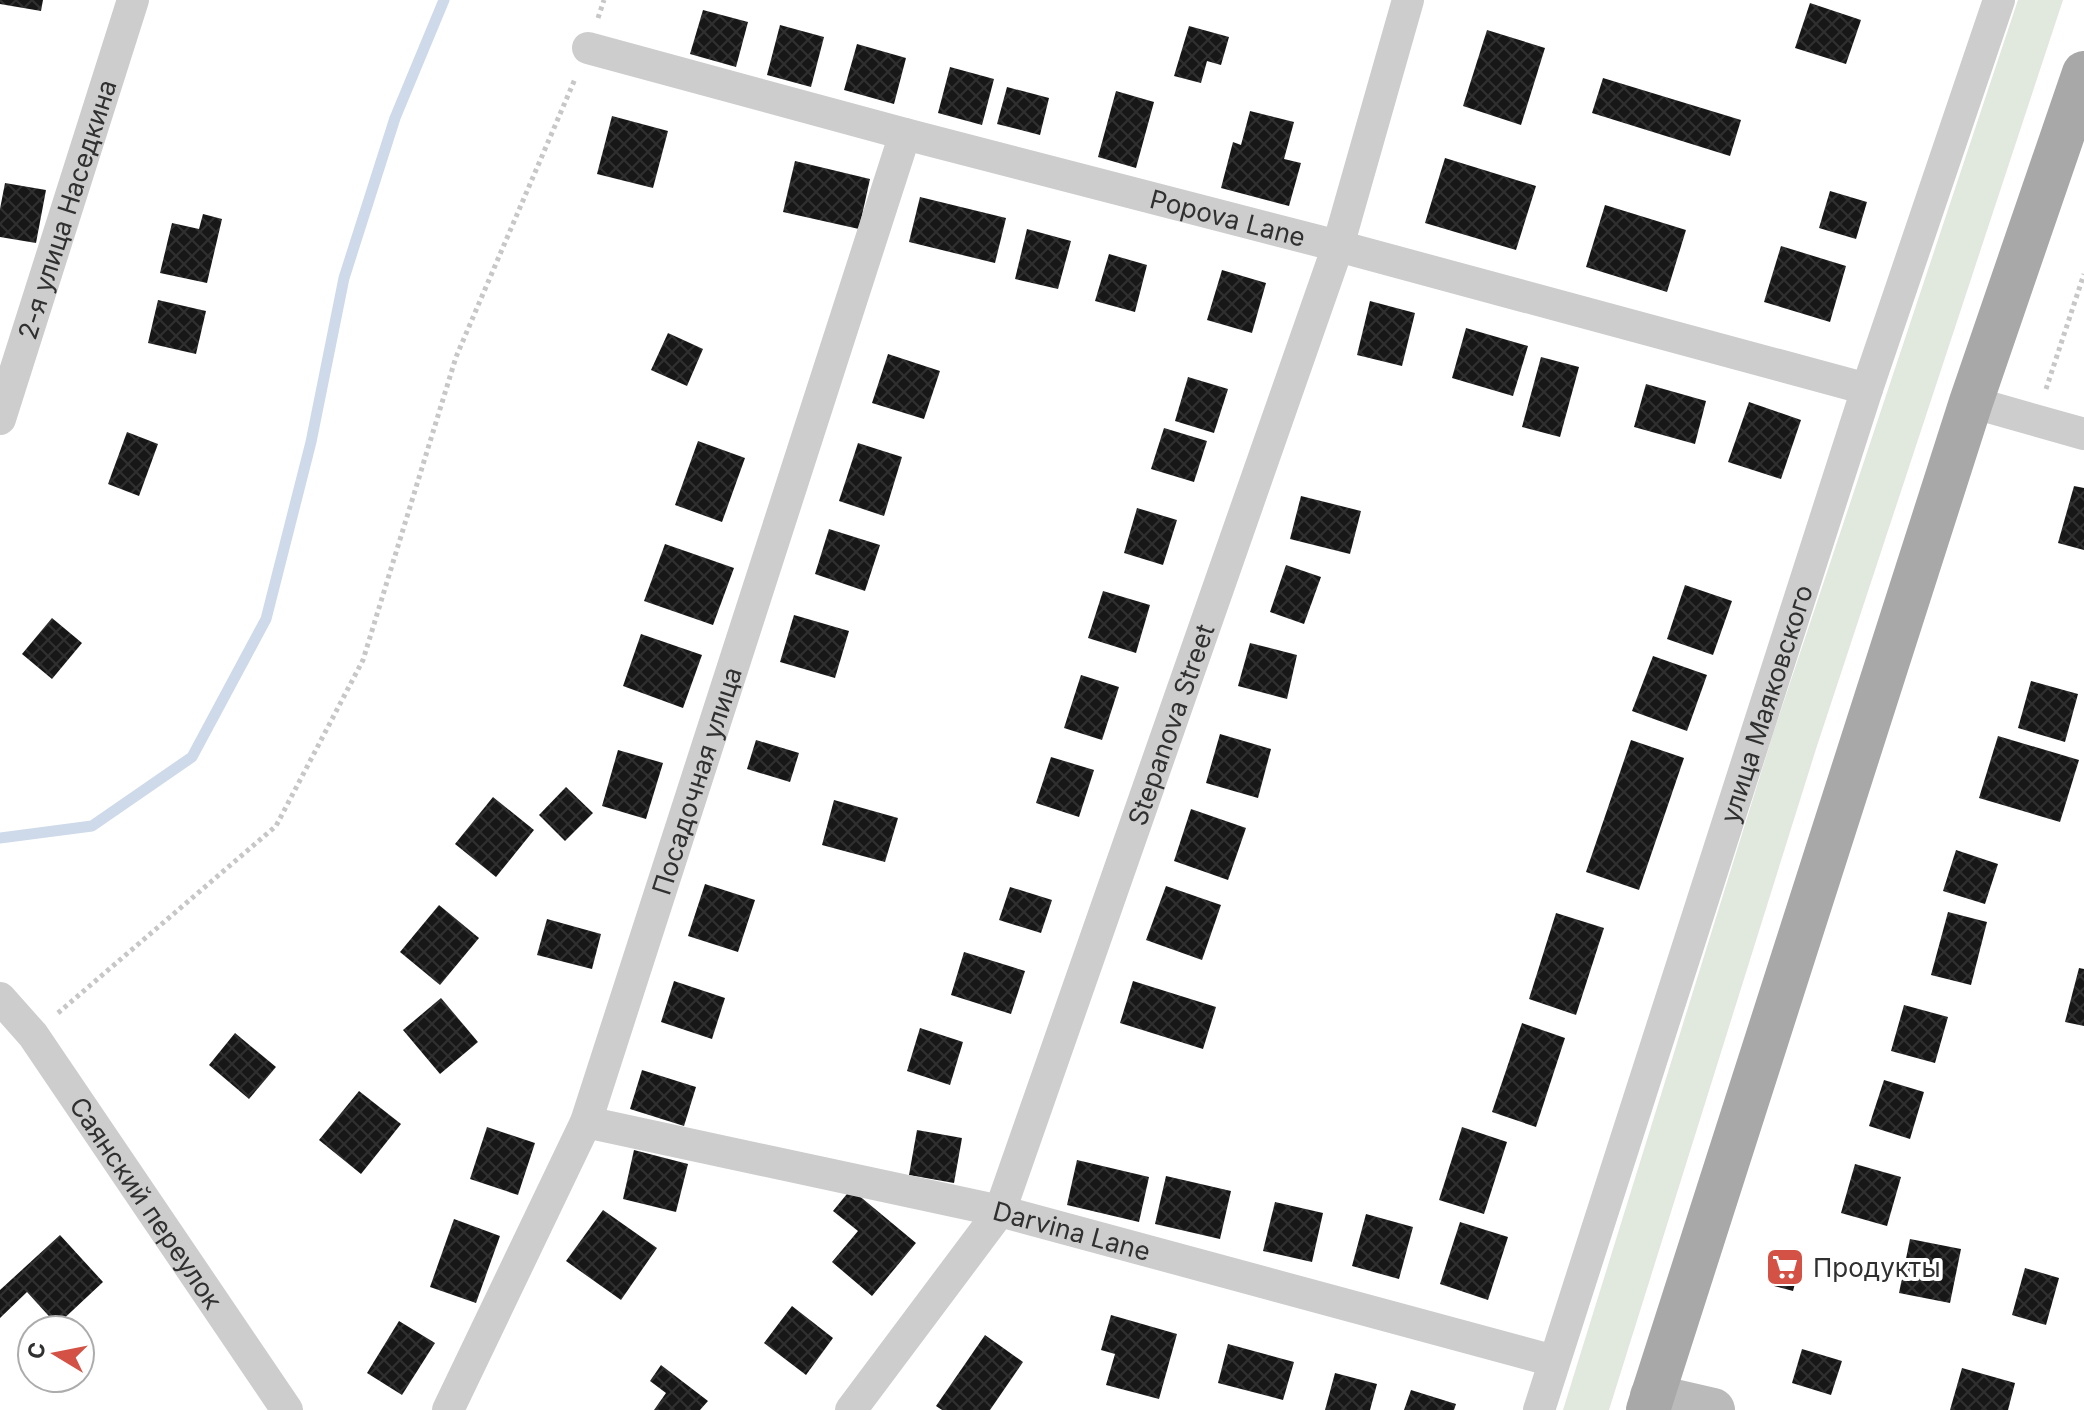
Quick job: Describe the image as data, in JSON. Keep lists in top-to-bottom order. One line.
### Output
{"streets":{"street":["2-я улица Наседкина","Popova Lane","улица Маяковского","Stepanova Street","Посадочная улица","Саянский переулок","Darvina Lane"]},"crossings":[["Popova Lane","улица Маяковского"],["Popova Lane","Stepanova Street"],["Popova Lane","Посадочная улица"],["улица Маяковского","Darvina Lane"],["Stepanova Street","Darvina Lane"],["Посадочная улица","Darvina Lane"]],"places":{"supermarket":["Продукты"]},"north":"left"}
